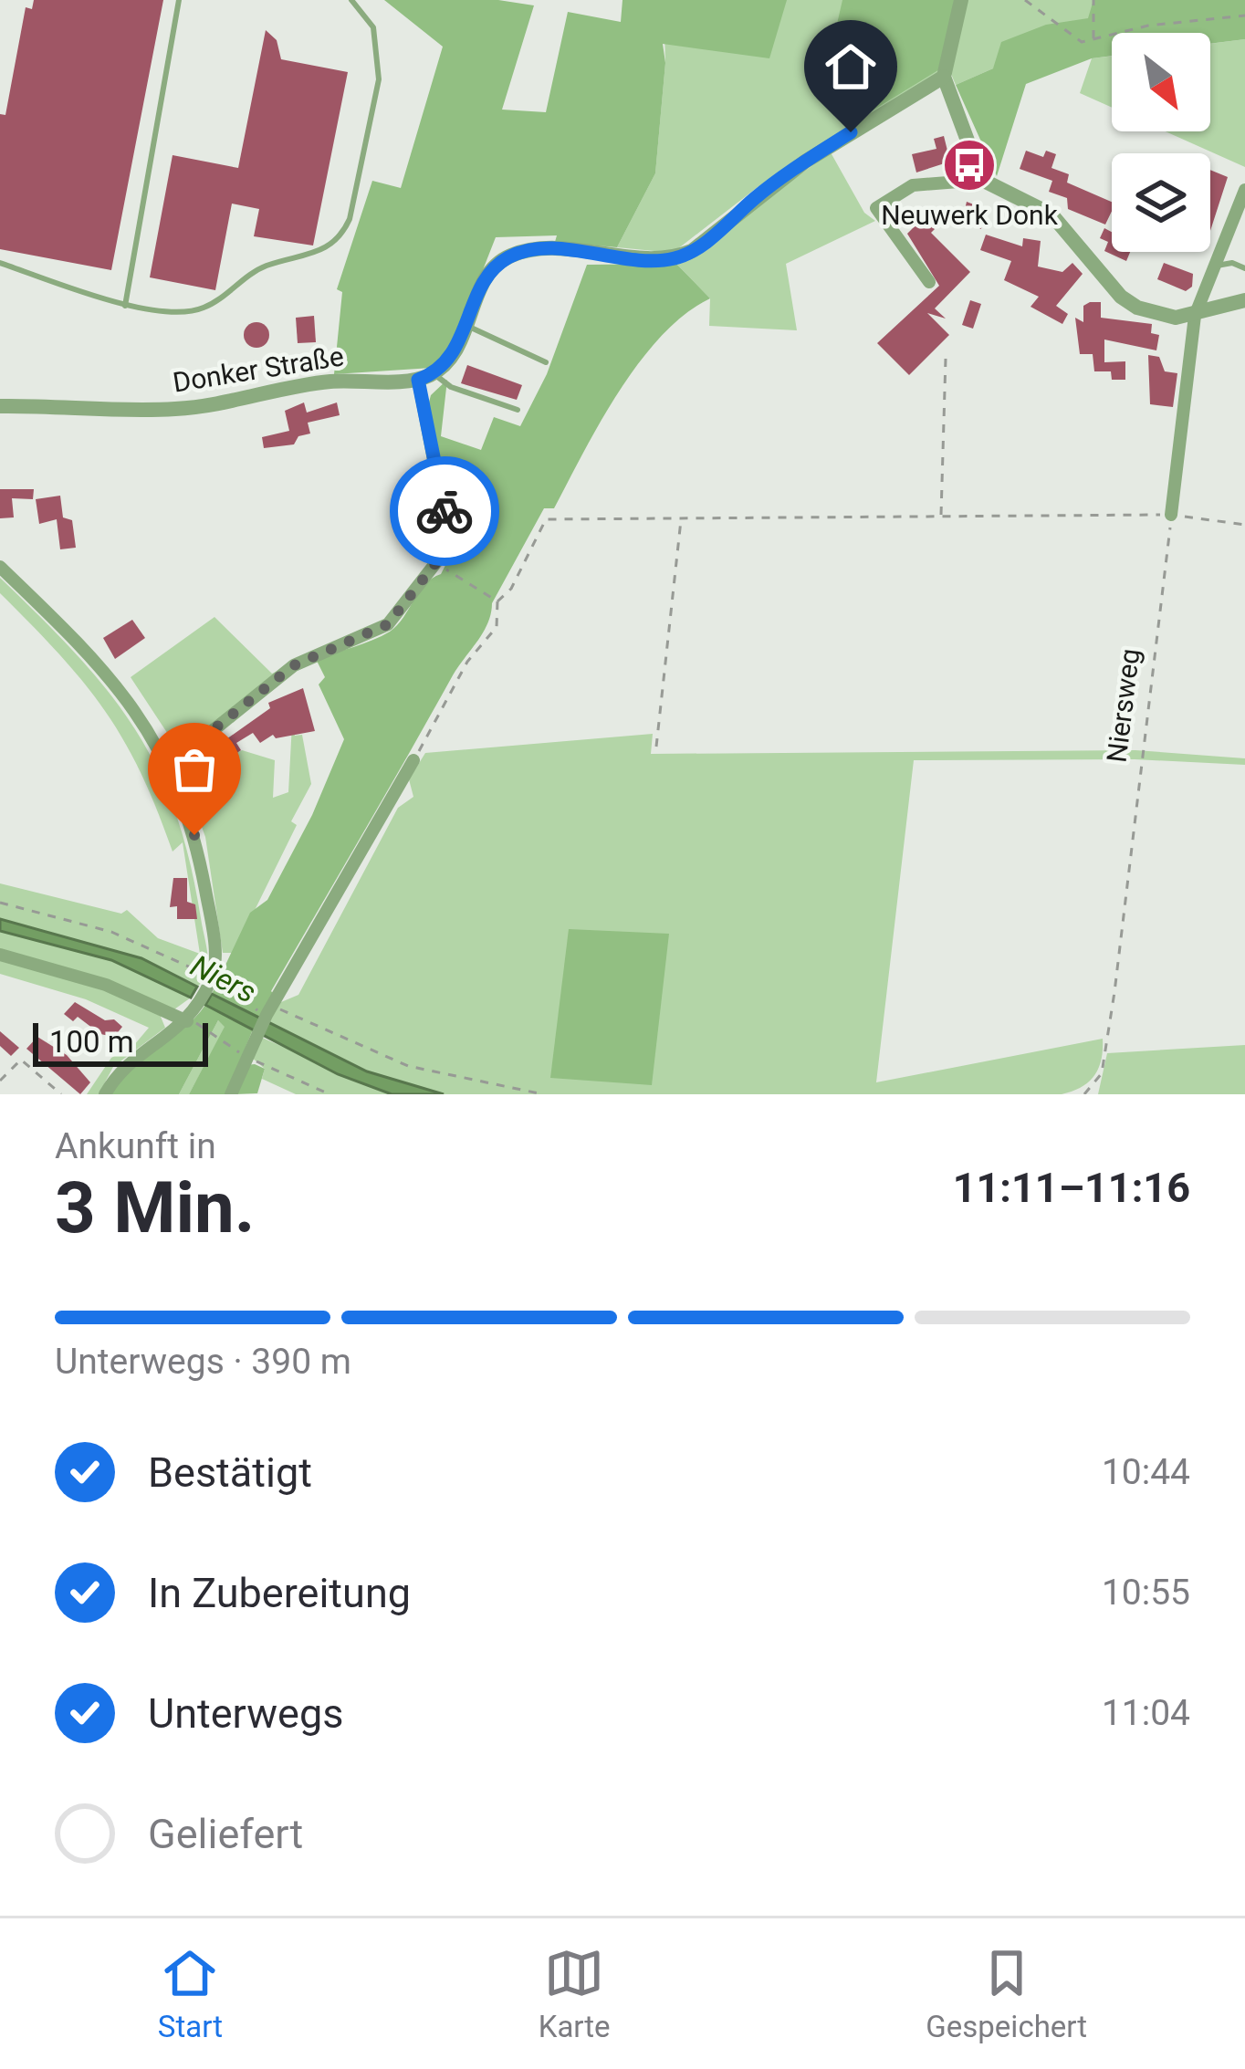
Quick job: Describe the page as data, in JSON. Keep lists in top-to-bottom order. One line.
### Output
{"streets":{"street":["Donker Straße"],"path":["Niersweg"]},"water":["Niers"],"places":{"bus stop":["Neuwerk Donk"]},"scale_bar":"100 m","north":"bottom right","page":{"scale":"100 m","heading":["3 Min.","Ankunft in","11:11–11:16"],"bar":"Unterwegs · 390 m","list":[["Bestätigt","10:44"],["In Zubereitung","10:55"],["Unterwegs","11:04"],"Geliefert"],"tabs":["Start","Karte","Gespeichert"]}}
